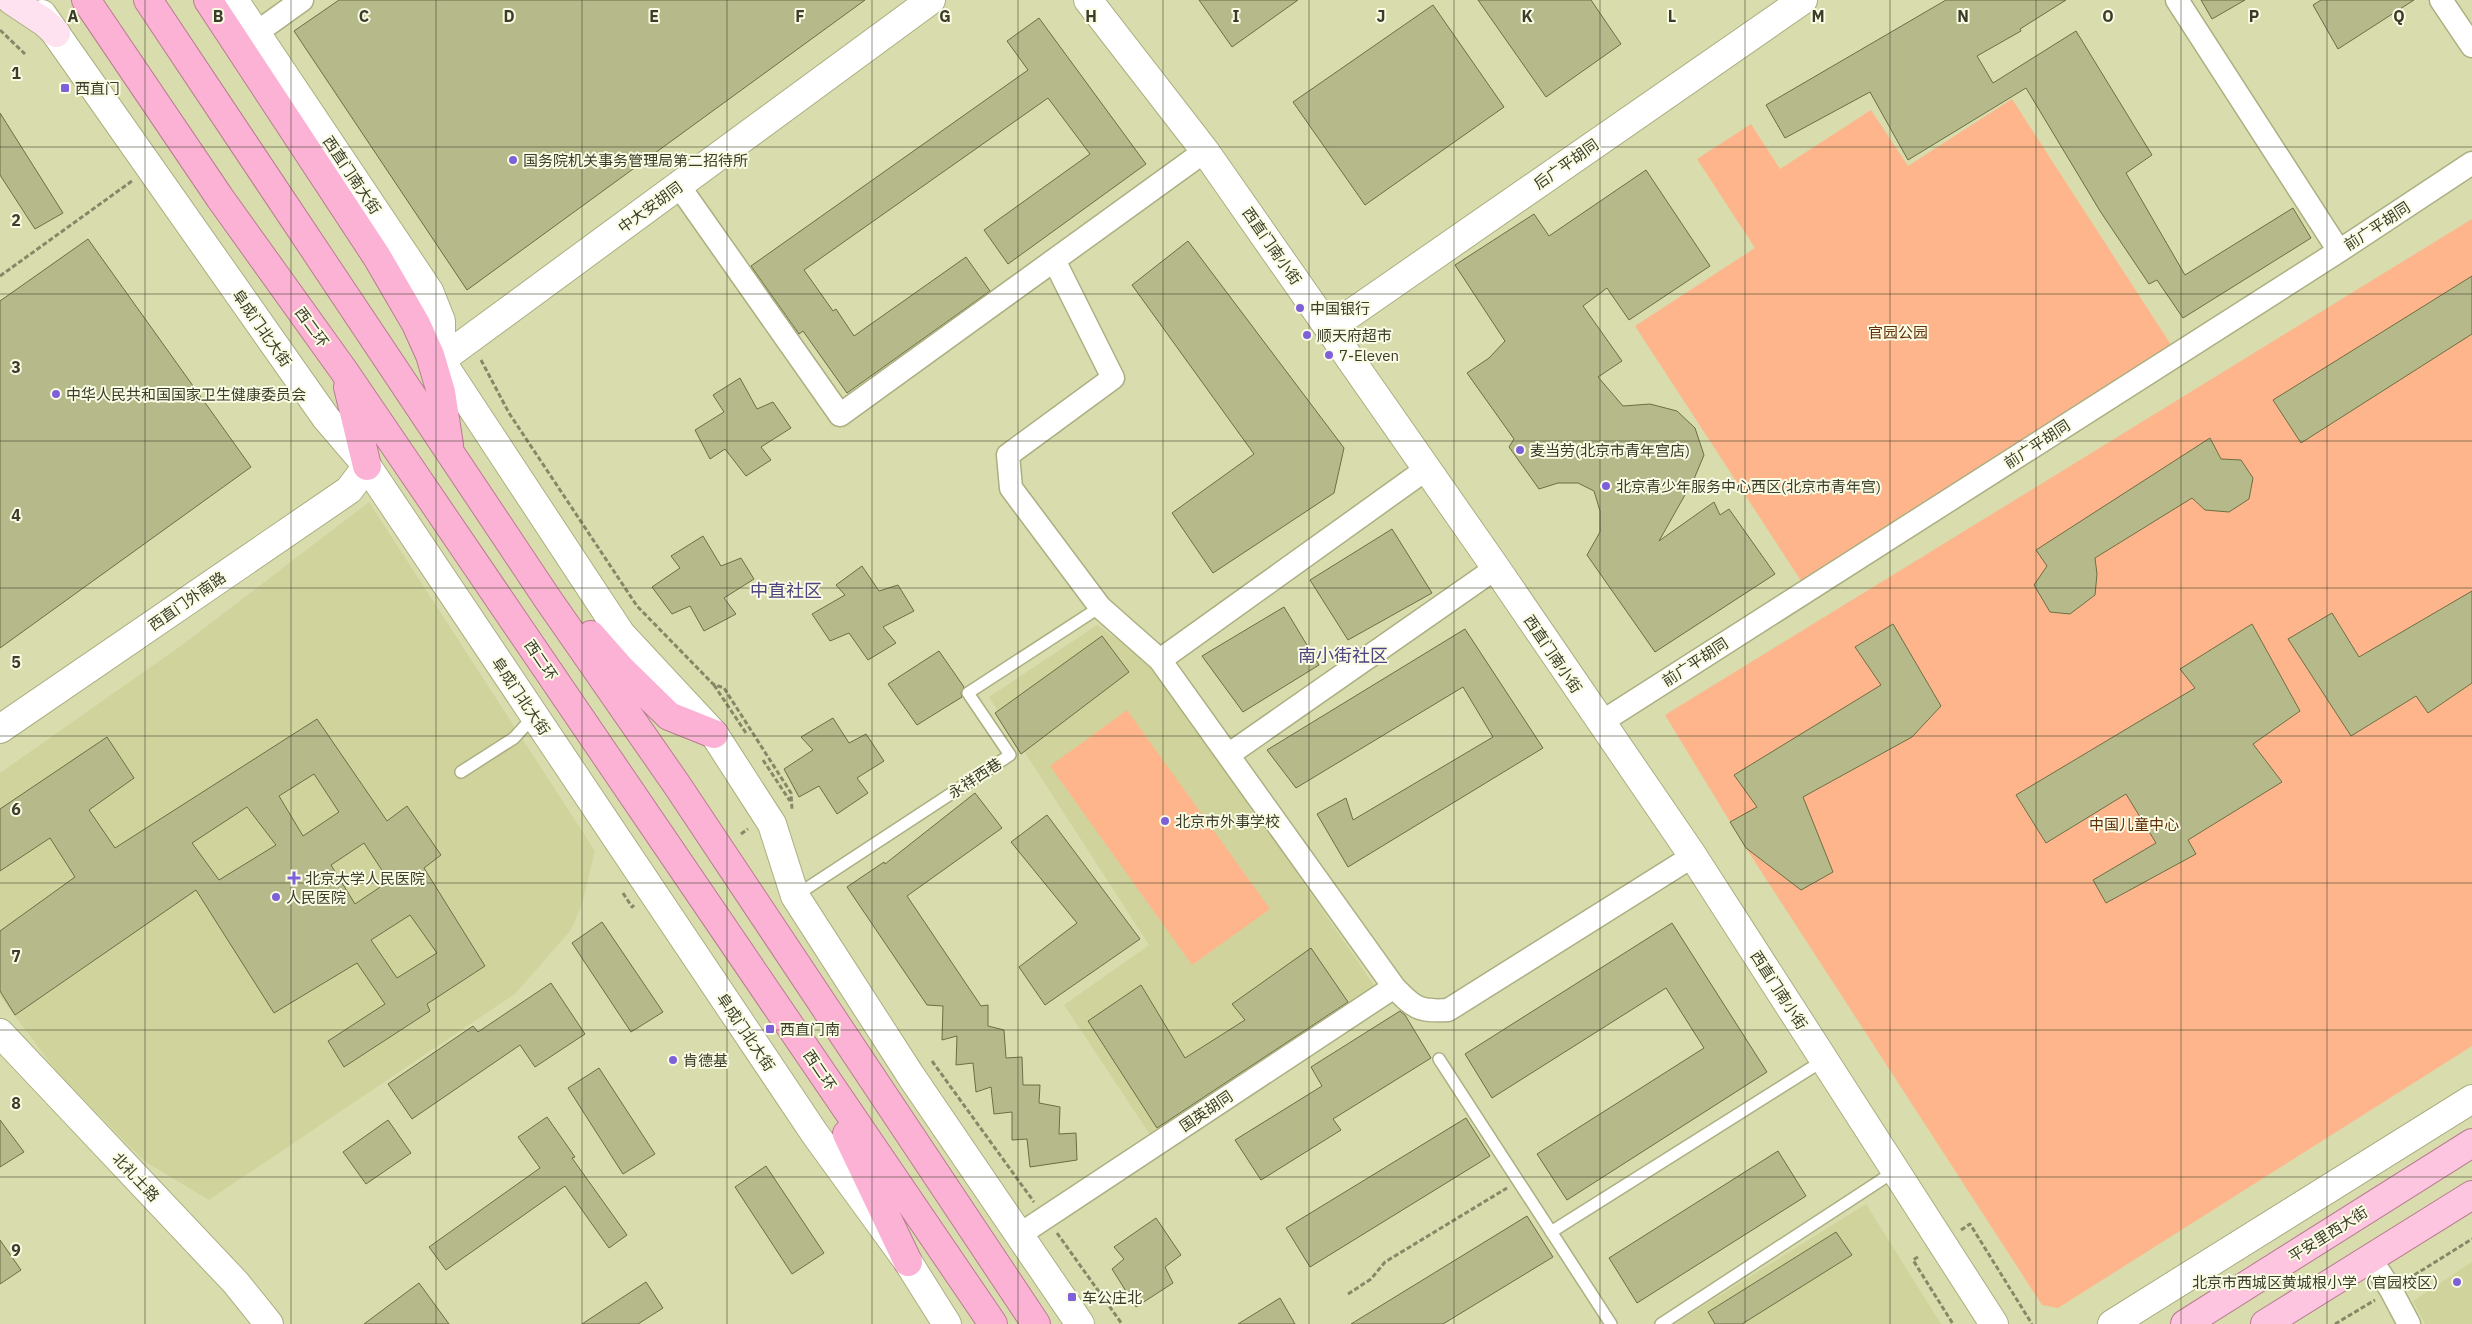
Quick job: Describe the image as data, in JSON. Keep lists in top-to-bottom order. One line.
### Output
{"streets":{"highway":["西二环"],"main road":["平安里西大街"],"street":["后广平胡同","西直门南大街","中大安胡同","前广平胡同","西直门南小街","阜成门北大街","西直门外南路","国英胡同","北礼士路"],"lane":["永祥西巷"]},"crossings":[["后广平胡同","西直门南小街"],["西直门南大街","中大安胡同"],["前广平胡同","西直门南小街"],["阜成门北大街","西直门外南路"]],"districts":["中直社区","南小街社区"],"parks":["官园公园","中国儿童中心"],"places":{"transit":["西直门","西直门南","车公庄北"],"other":["国务院机关事务管理局第二招待所","中国银行","顺天府超市","7-Eleven","中华人民共和国国家卫生健康委员会","麦当劳(北京市青年宫店)","北京青少年服务中心西区(北京市青年宫)","北京市外事学校","人民医院","肯德基","北京市西城区黄城根小学（官园校区）"],"health":["北京大学人民医院"]},"grid":{"columns":["A","B","C","D","E","F","G","H","I","J","K","L","M","N","O","P","Q"],"rows":["1","2","3","4","5","6","7","8","9"]}}
